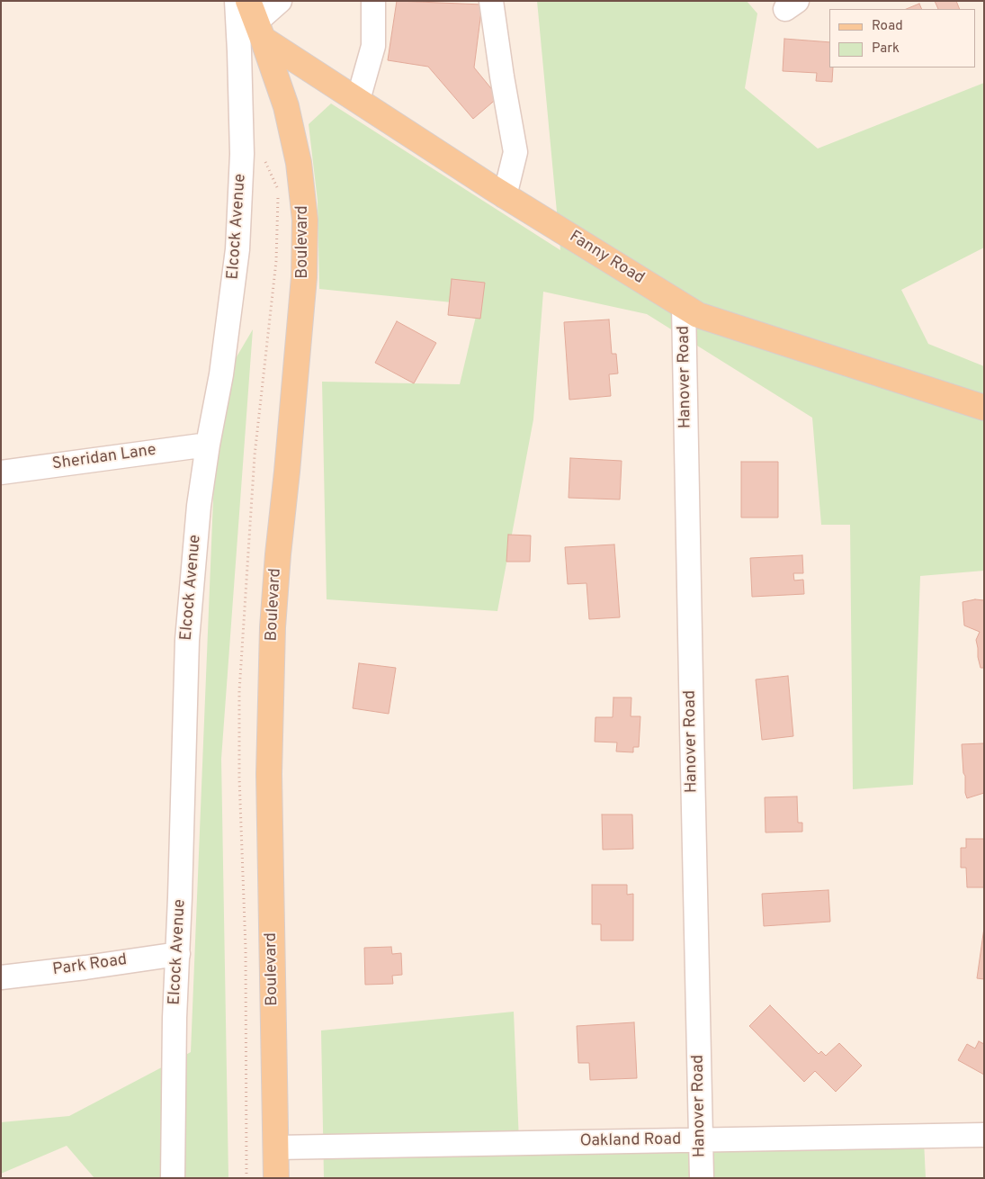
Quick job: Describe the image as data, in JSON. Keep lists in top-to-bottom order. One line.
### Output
{"streets":{"main road":["Boulevard","Fanny Road"],"street":["Elcock Avenue","Hanover Road","Sheridan Lane","Park Road","Oakland Road"]},"crossings":[["Elcock Avenue","Sheridan Lane"],["Elcock Avenue","Park Road"],["Boulevard","Fanny Road"],["Boulevard","Oakland Road"],["Fanny Road","Hanover Road"],["Hanover Road","Oakland Road"]],"legend":["Road","Park"]}
